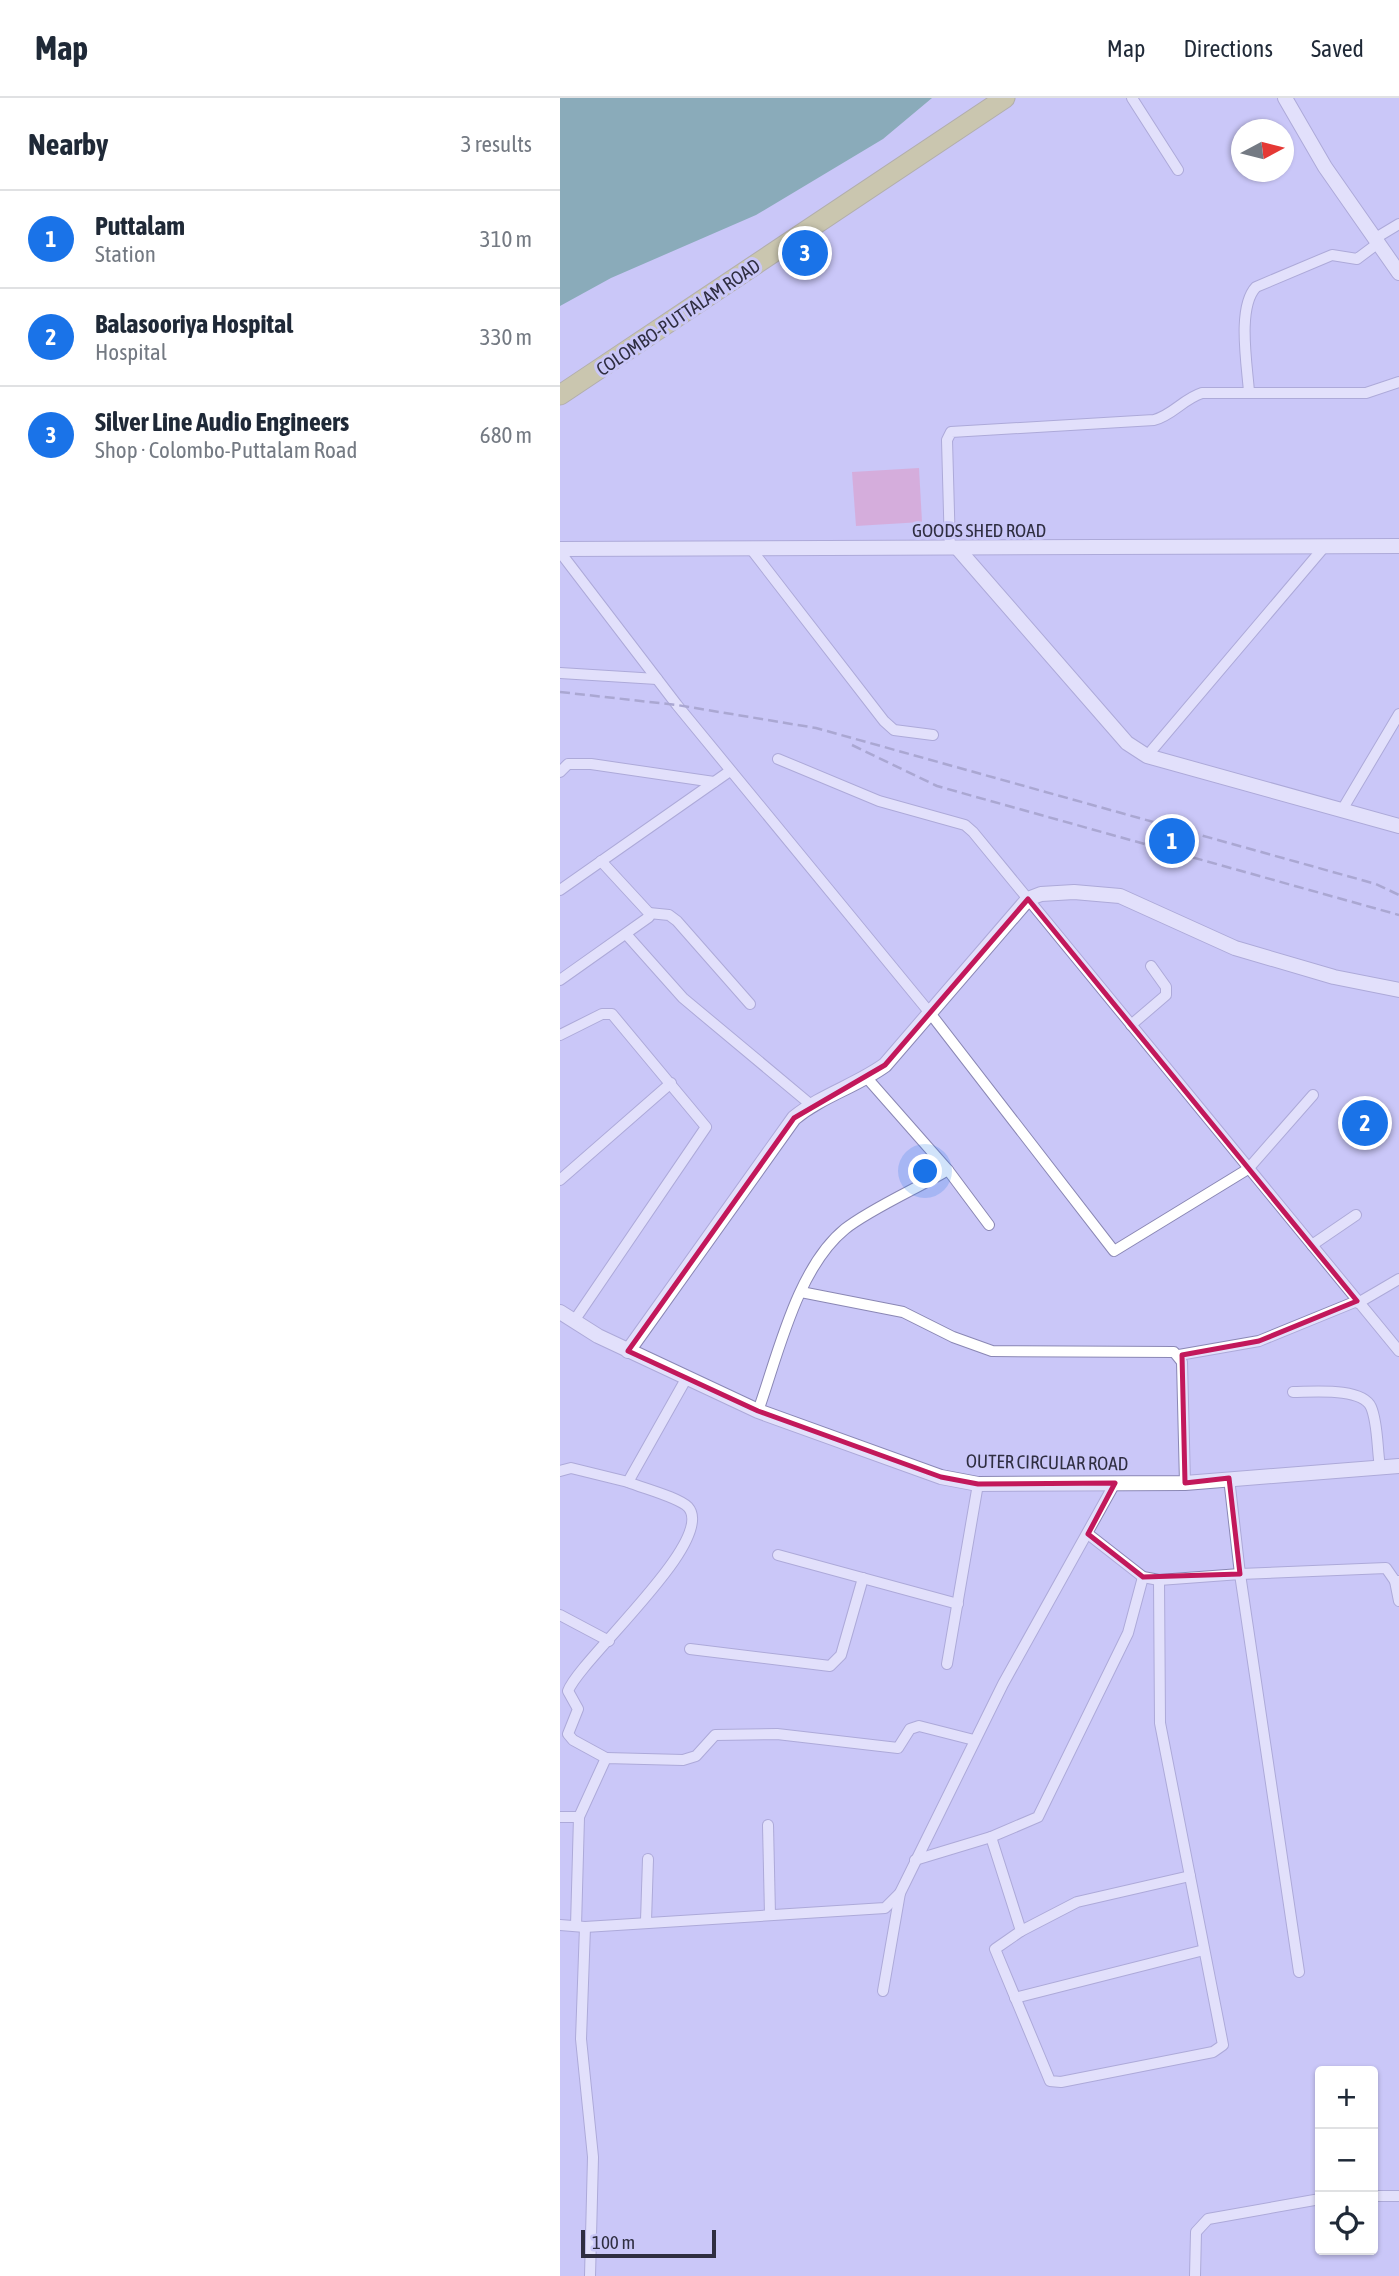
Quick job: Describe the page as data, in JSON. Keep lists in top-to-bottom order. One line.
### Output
{"streets":{"highway":["COLOMBO-PUTTALAM ROAD"],"street":["GOODS SHED ROAD","OUTER CIRCULAR ROAD"]},"scale_bar":"100 m","north":"right","page":{"header":"Map","nav":["Map","Directions","Saved"],"heading":["Nearby","3 results"],"list":[{"mark":"1","name":"Puttalam","note":"Station","value":"310 m"},{"mark":"2","name":"Balasooriya Hospital","note":"Hospital","value":"330 m"},{"mark":"3","name":"Silver Line Audio Engineers","note":"Shop · Colombo-Puttalam Road","value":"680 m"}],"pins":["3","1","2"],"map_buttons":["+","−"],"scale":"100 m"}}
